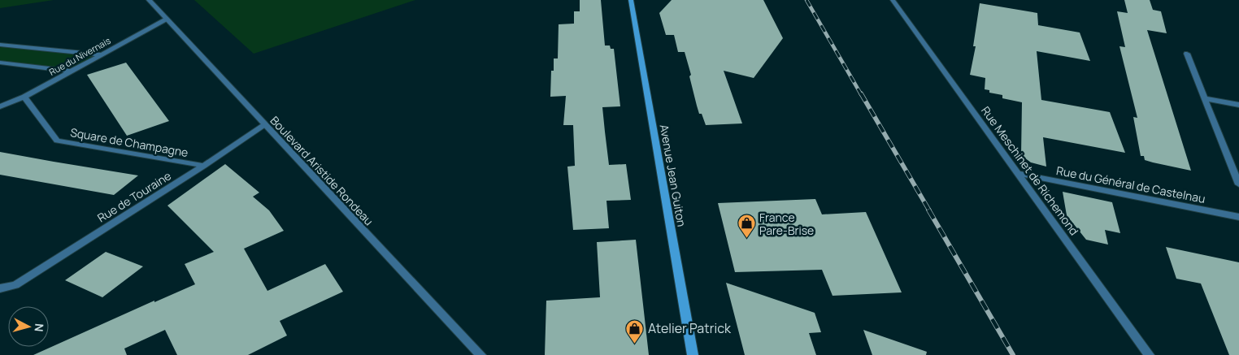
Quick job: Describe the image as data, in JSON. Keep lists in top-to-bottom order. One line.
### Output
{"streets":{"main road":["Avenue Jean Guiton"],"street":["Rue du Nivernais","Square de Champagne","Boulevard Aristide Rondeau","Rue Meschinet de Richemond","Rue du Général de Castelnau","Rue de Touraine"]},"crossings":[["Rue du Nivernais","Square de Champagne"],["Rue du Nivernais","Boulevard Aristide Rondeau"],["Square de Champagne","Rue de Touraine"],["Boulevard Aristide Rondeau","Rue de Touraine"],["Rue Meschinet de Richemond","Rue du Général de Castelnau"]],"places":{"shop":["France Pare-Brise","Atelier Patrick"]},"north":"right"}
